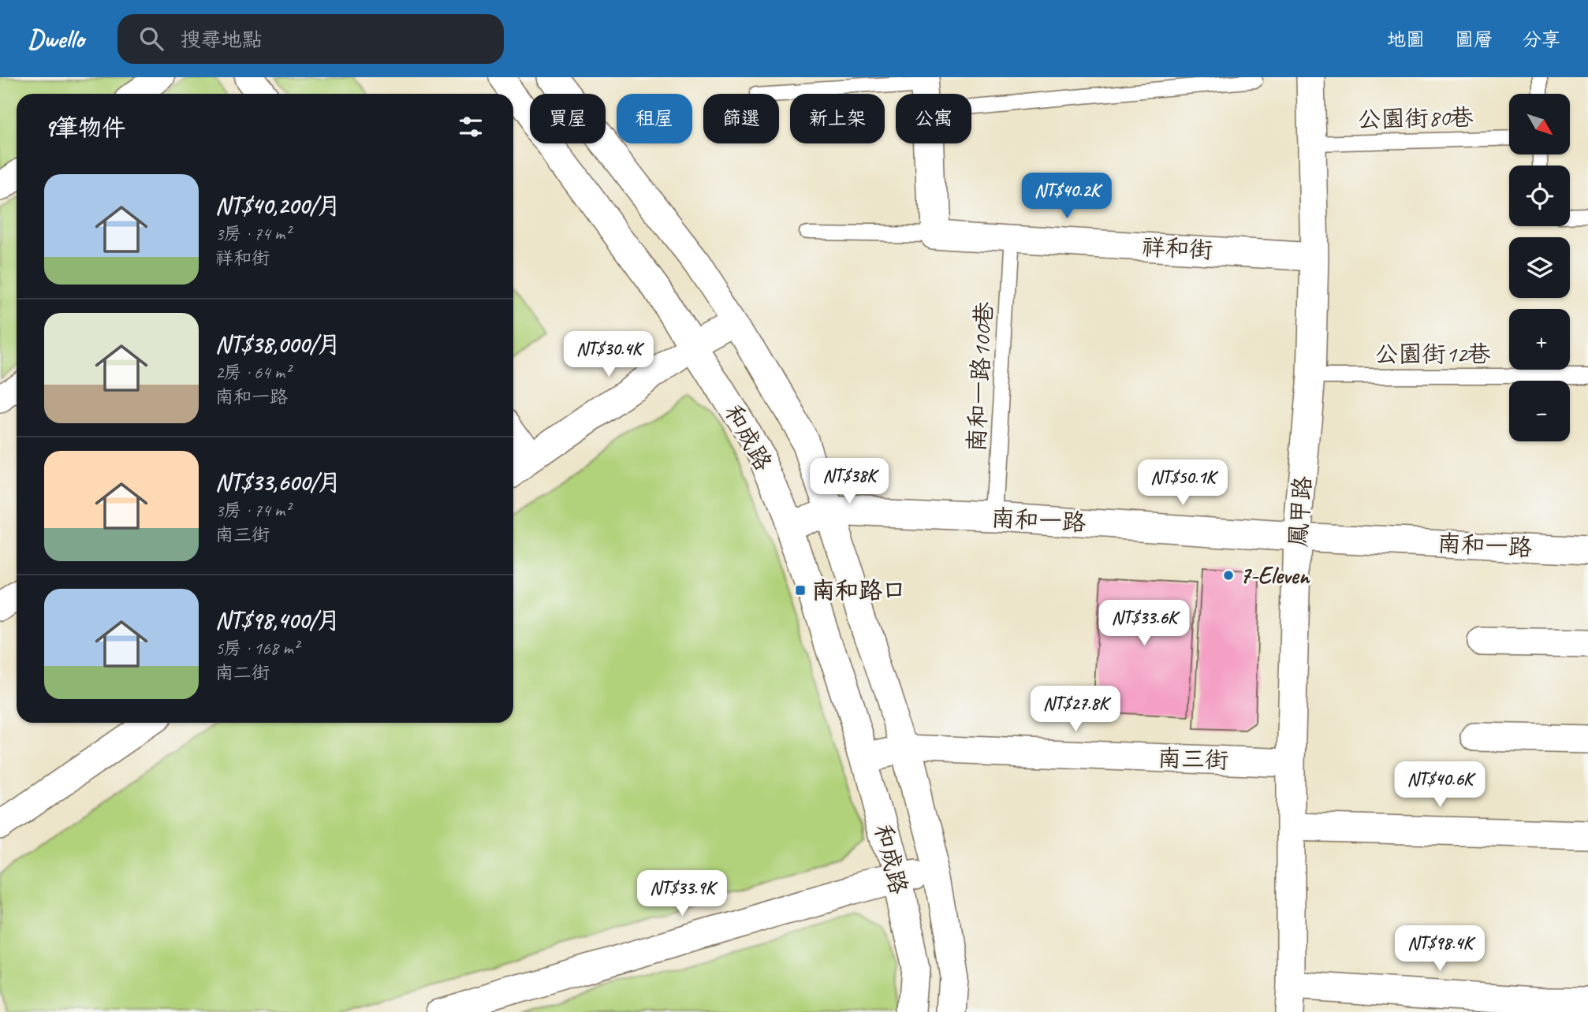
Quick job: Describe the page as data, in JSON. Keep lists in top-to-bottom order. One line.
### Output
{"streets":{"street":["祥和街","和成路","鳳甲路","南和一路","南三街"],"lane":["公園街80巷","公園街12巷","南和一路100巷"]},"crossings":[["公園街80巷","鳳甲路"],["祥和街","南和一路100巷"],["祥和街","鳳甲路"],["公園街12巷","鳳甲路"],["南和一路100巷","南和一路"],["和成路","南和一路"],["和成路","南三街"],["鳳甲路","南和一路"],["鳳甲路","南三街"]],"places":{"other":["7-Eleven"],"transit":["南和路口"]},"north":"bottom right","page":{"header":"Dwello","search":"搜尋地點","nav":["地圖","圖層","分享"],"map_buttons":["+","−"],"chip":["買屋","租屋","篩選","新上架","公寓"],"heading":"9筆物件","list":[{"name":"NT$40,200/月","note":"3房 · 74 m² · 祥和街"},{"name":"NT$38,000/月","note":"2房 · 64 m² · 南和一路"},{"name":"NT$33,600/月","note":"3房 · 74 m² · 南三街"},{"name":"NT$98,400/月","note":"5房 · 168 m² · 南二街"}],"price":["NT$40.2K","NT$30.4K","NT$38K","NT$50.1K","NT$33.6K","NT$27.8K","NT$40.6K","NT$33.9K","NT$98.4K"]}}
